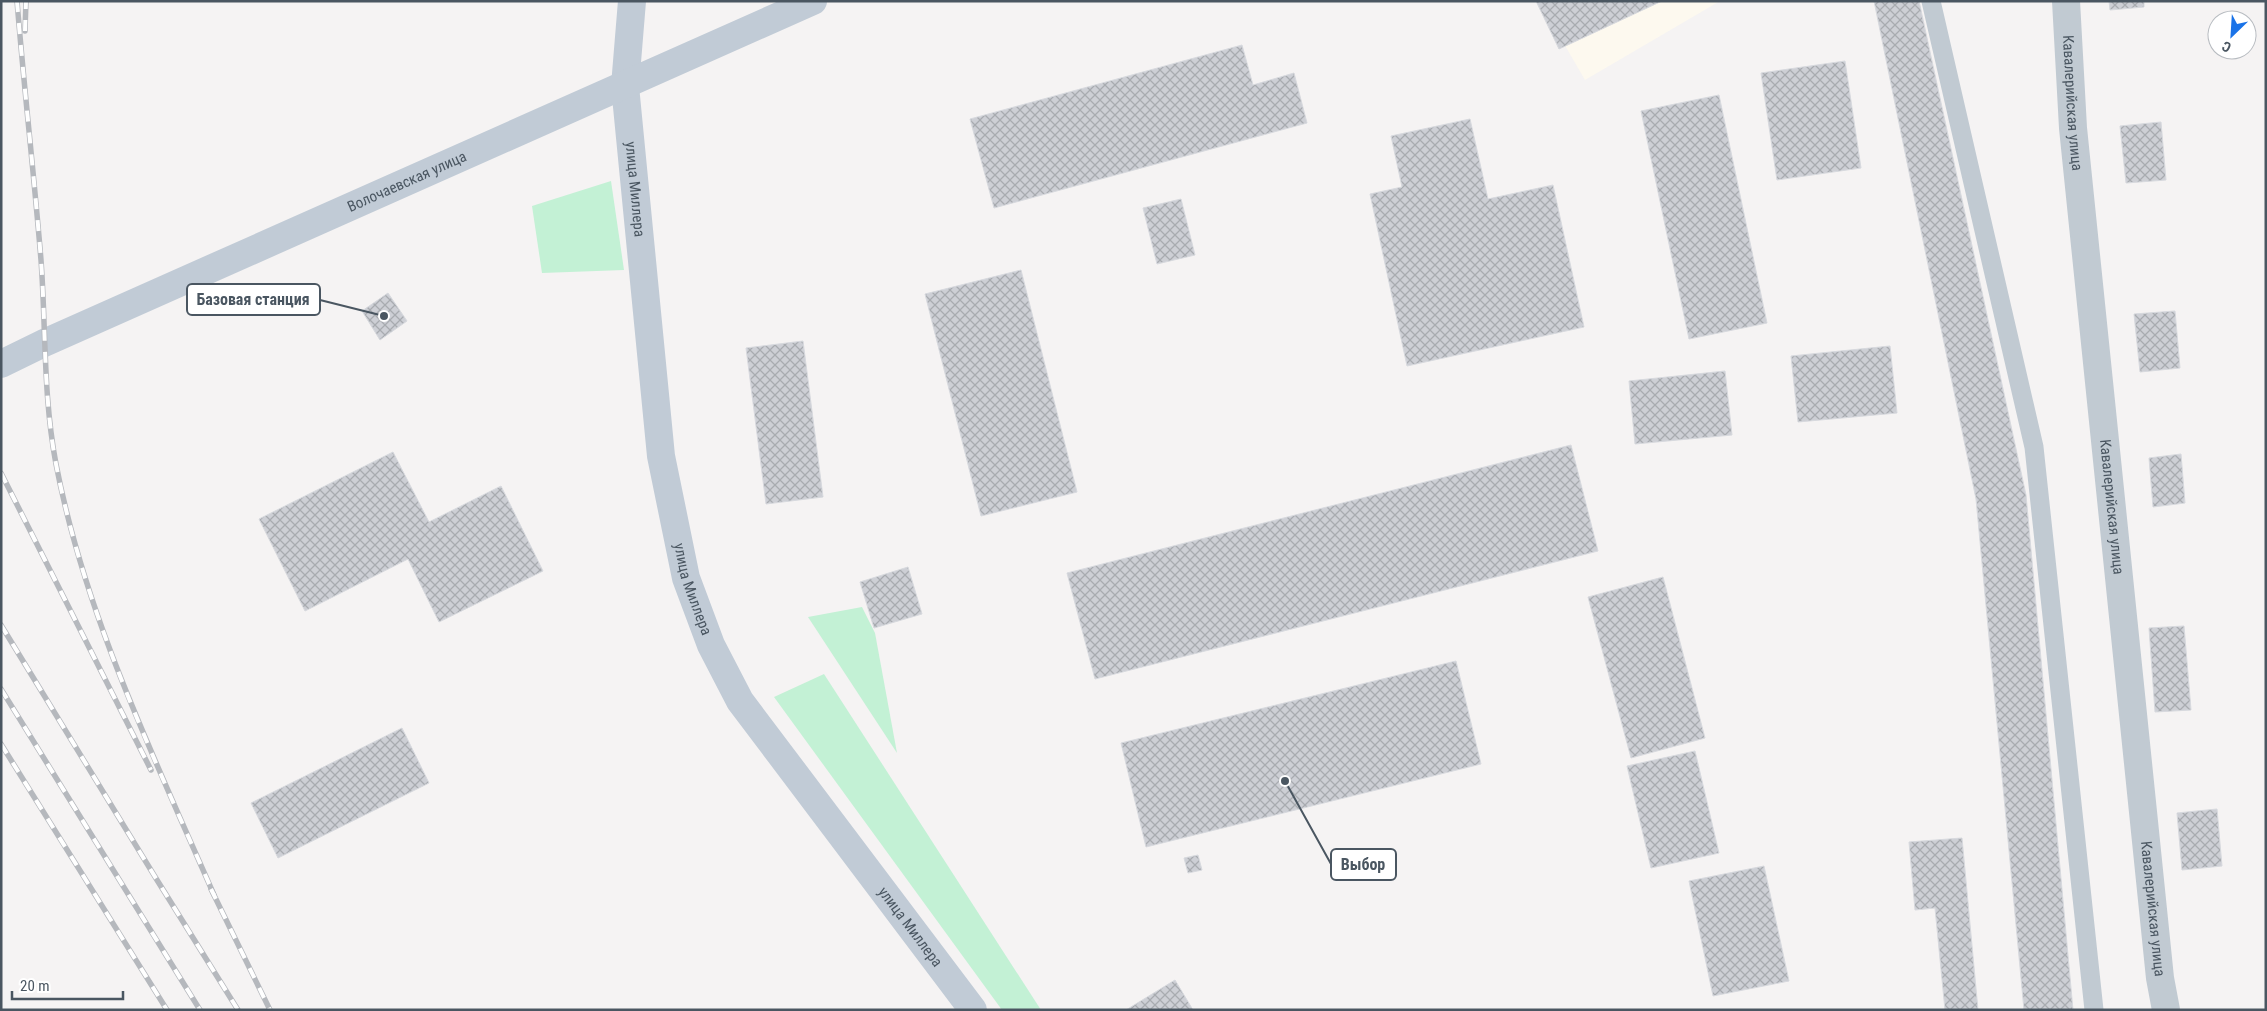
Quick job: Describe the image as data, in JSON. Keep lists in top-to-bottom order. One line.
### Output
{"streets":{"main road":["Волочаевская улица","улица Миллера"],"street":["Кавалерийская улица"]},"crossings":[["Волочаевская улица","улица Миллера"]],"places":["Базовая станция","Выбор"],"scale_bar":"20 m","north":"bottom left"}
